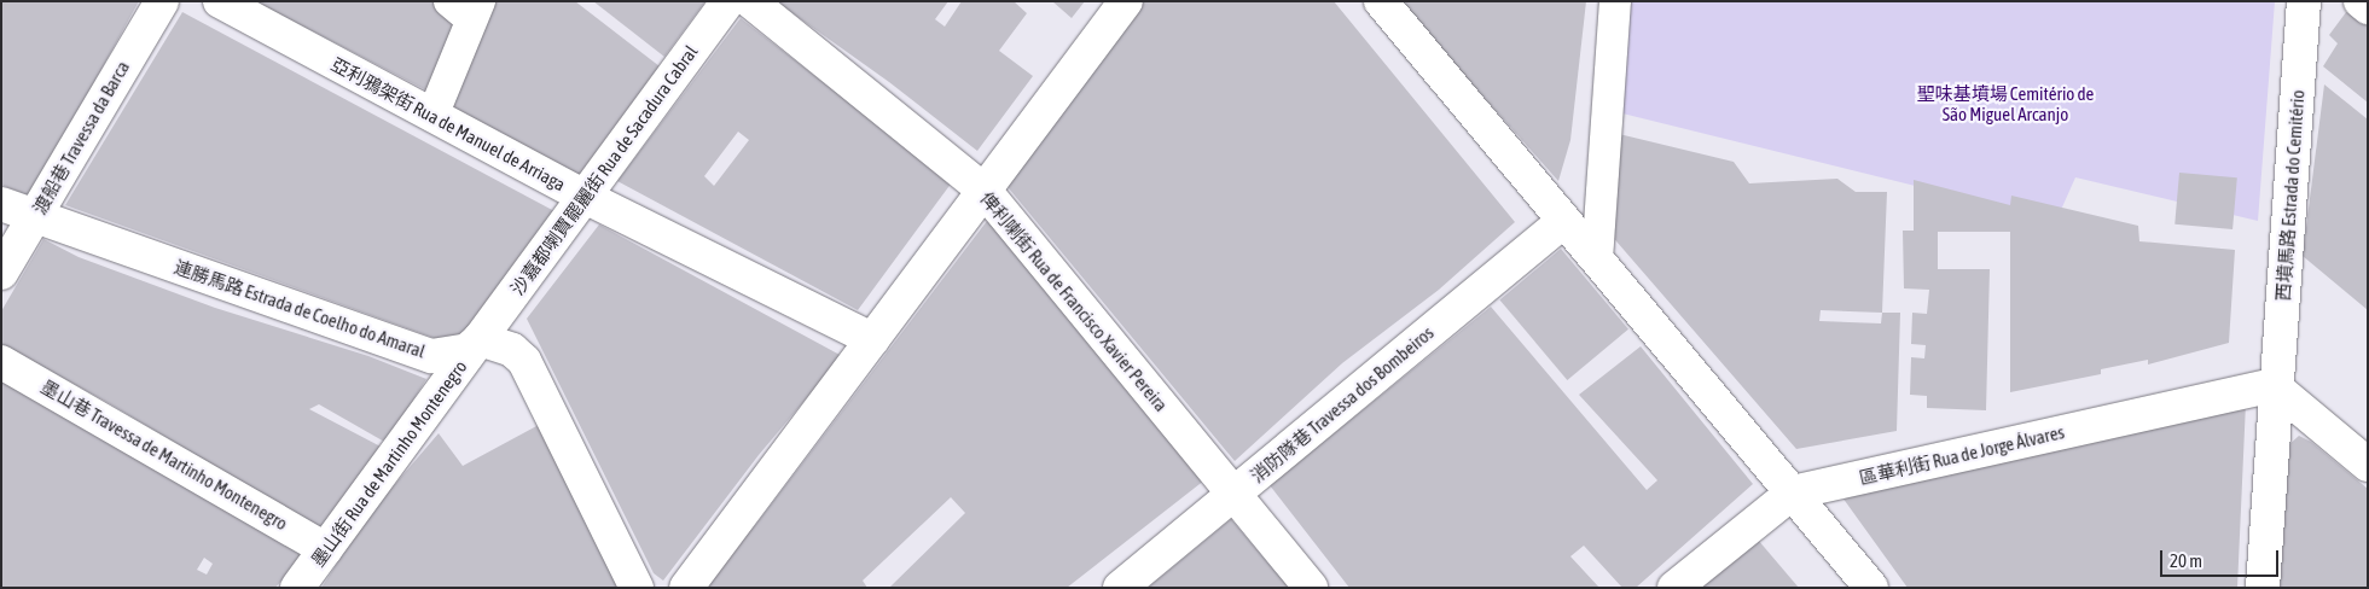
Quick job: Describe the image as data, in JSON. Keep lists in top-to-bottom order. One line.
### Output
{"streets":{"street":["亞利鴉架街 Rua de Manuel de Arriaga","渡船巷 Travessa da Barca","沙嘉都喇賈罷麗街 Rua de Sacadura Cabral","西墳馬路 Estrada do Cemitério","俾利喇街 Rua de Francisco Xavier Pereira","連勝馬路 Estrada de Coelho do Amaral","消防隊巷 Travessa dos Bombeiros","墨山巷 Travessa de Martinho Montenegro","區華利街 Rua de Jorge Álvares","墨山街 Rua de Martinho Montenegro"]},"crossings":[["亞利鴉架街 Rua de Manuel de Arriaga","沙嘉都喇賈罷麗街 Rua de Sacadura Cabral"],["渡船巷 Travessa da Barca","連勝馬路 Estrada de Coelho do Amaral"],["沙嘉都喇賈罷麗街 Rua de Sacadura Cabral","連勝馬路 Estrada de Coelho do Amaral"],["沙嘉都喇賈罷麗街 Rua de Sacadura Cabral","墨山街 Rua de Martinho Montenegro"],["西墳馬路 Estrada do Cemitério","區華利街 Rua de Jorge Álvares"],["俾利喇街 Rua de Francisco Xavier Pereira","消防隊巷 Travessa dos Bombeiros"],["連勝馬路 Estrada de Coelho do Amaral","墨山街 Rua de Martinho Montenegro"],["墨山巷 Travessa de Martinho Montenegro","墨山街 Rua de Martinho Montenegro"]],"parks":["聖味基墳場 Cemitério de São Miguel Arcanjo"],"scale_bar":"20 m"}
